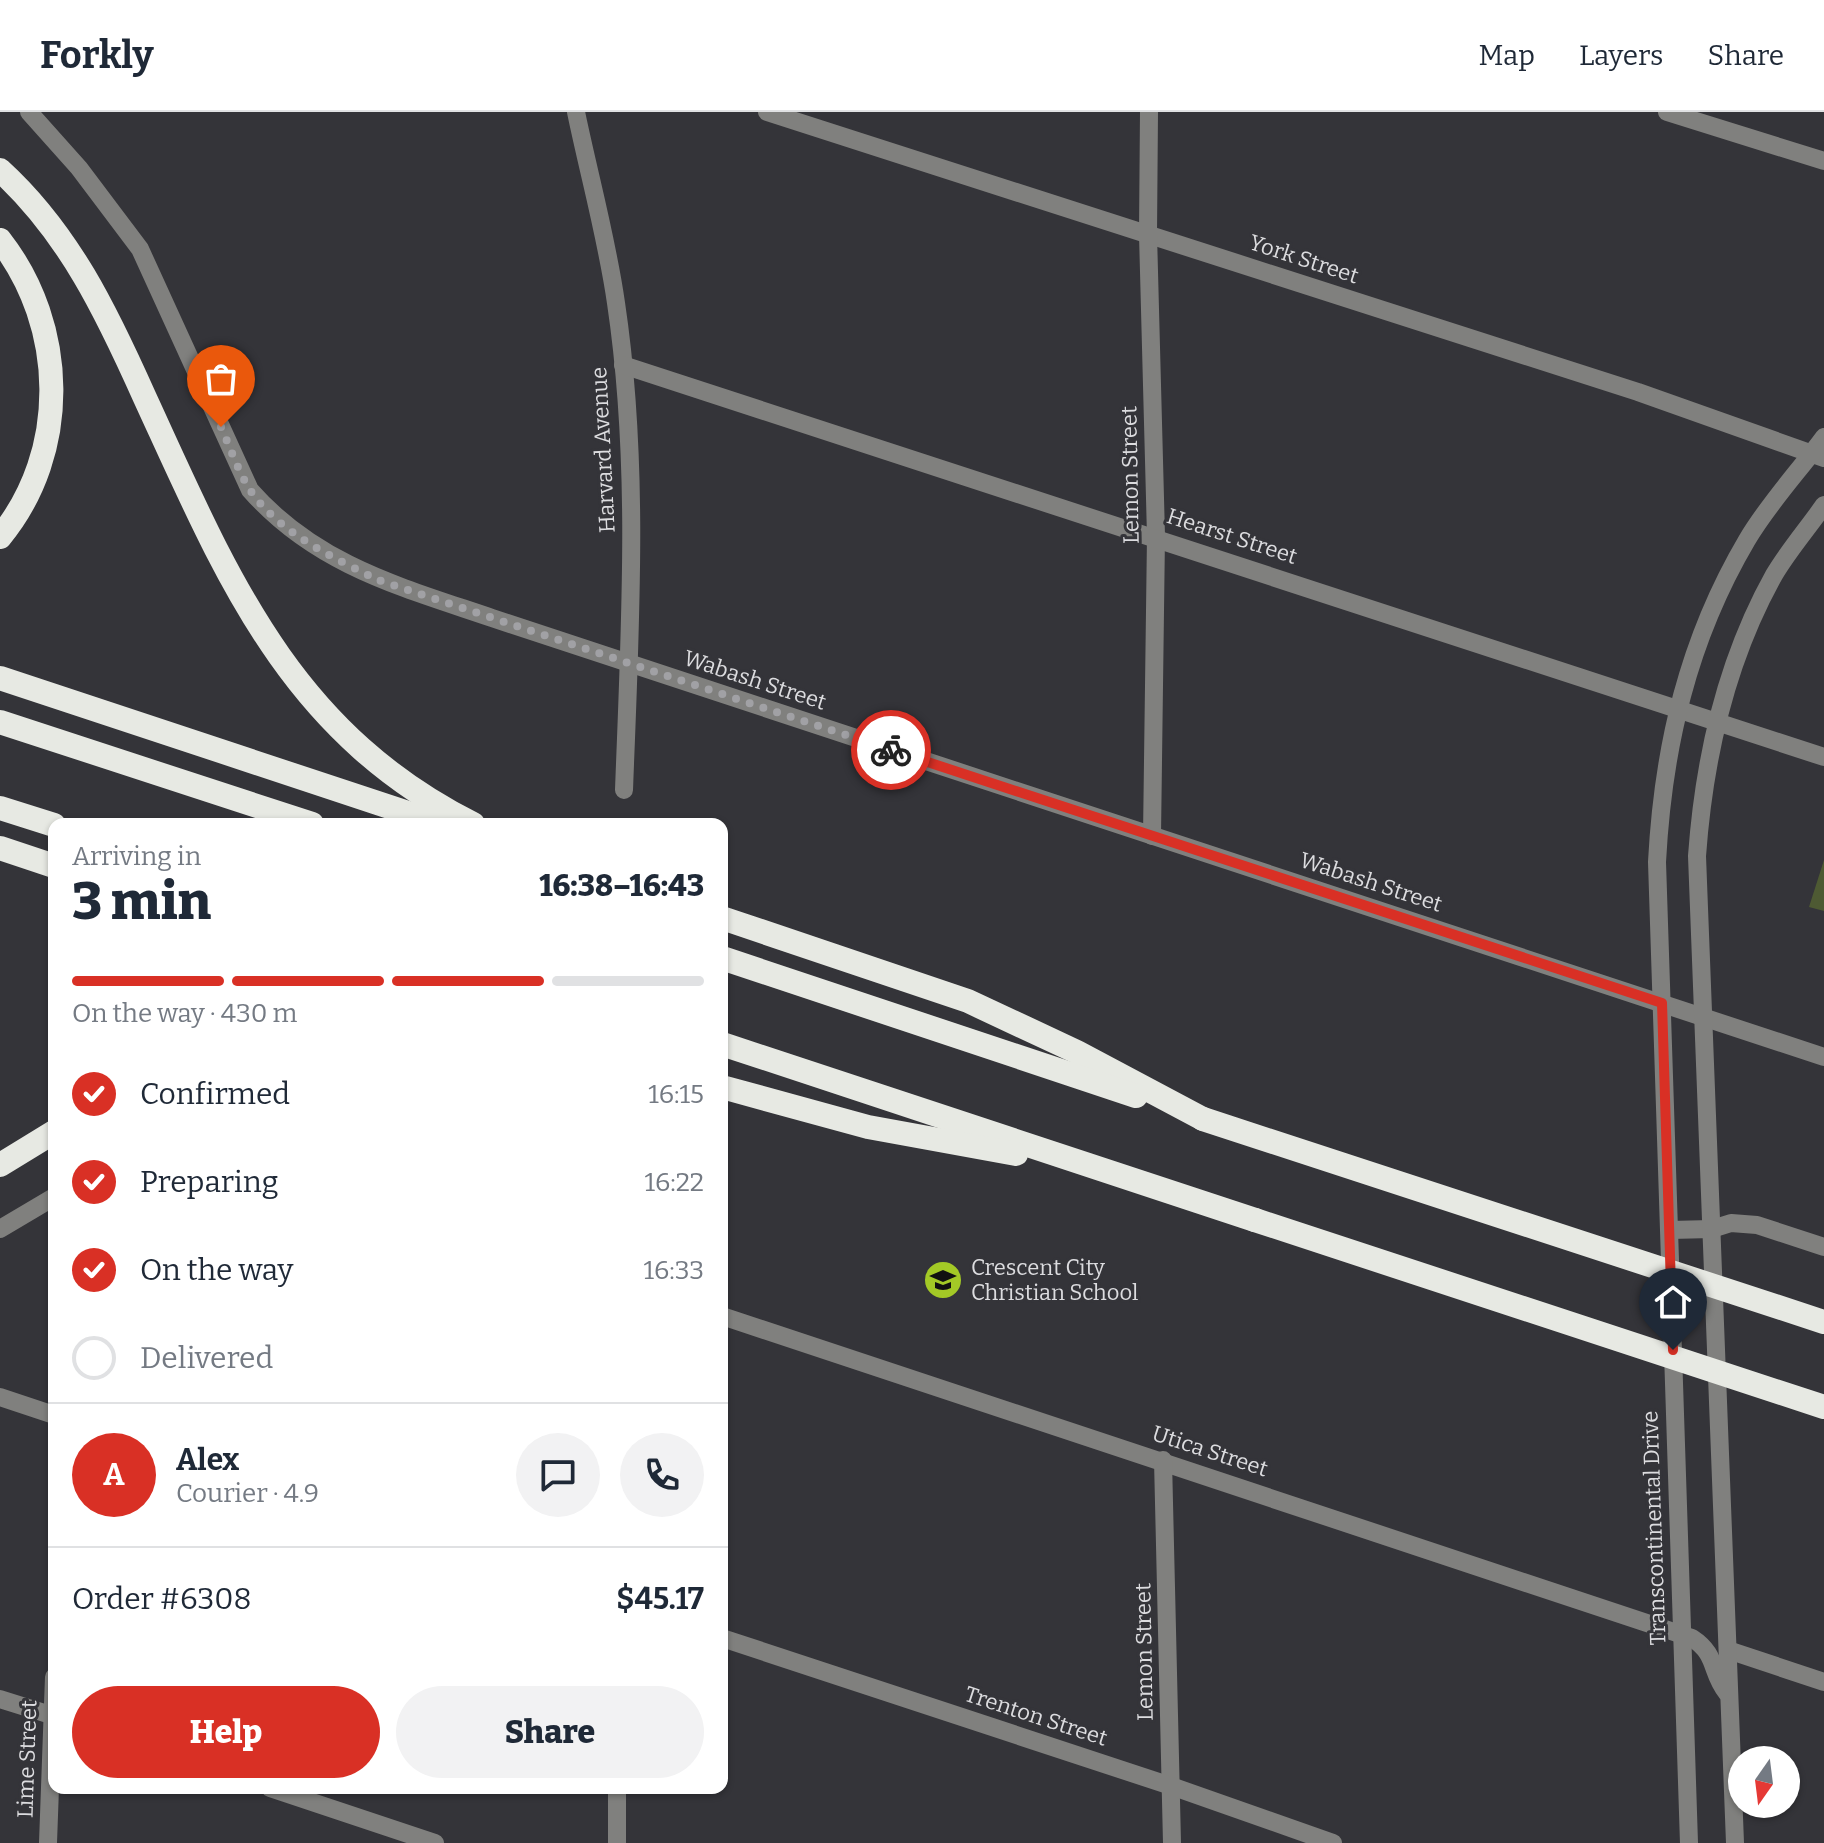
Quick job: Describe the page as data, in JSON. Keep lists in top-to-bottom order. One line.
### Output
{"streets":{"street":["York Street","Harvard Avenue","Lemon Street","Hearst Street","Wabash Street","Utica Street","Transcontinental Drive","Trenton Street","Lime Street"]},"crossings":[["York Street","Lemon Street"],["York Street","Transcontinental Drive"],["Harvard Avenue","Hearst Street"],["Harvard Avenue","Wabash Street"],["Lemon Street","Hearst Street"],["Lemon Street","Wabash Street"],["Lemon Street","Utica Street"],["Lemon Street","Trenton Street"],["Hearst Street","Transcontinental Drive"],["Wabash Street","Transcontinental Drive"],["Utica Street","Transcontinental Drive"]],"places":{"school or university":["Crescent City Christian School"]},"north":"bottom","page":{"header":"Forkly","nav":["Map","Layers","Share"],"heading":["3 min","Arriving in","16:38–16:43"],"panel":["Alex","Courier · 4.9","Order #6308","$45.17"],"bar":"On the way · 430 m","list":[["Confirmed","16:15"],["Preparing","16:22"],["On the way","16:33"],"Delivered"],"round":"A","buttons":["Help","Share"]}}
